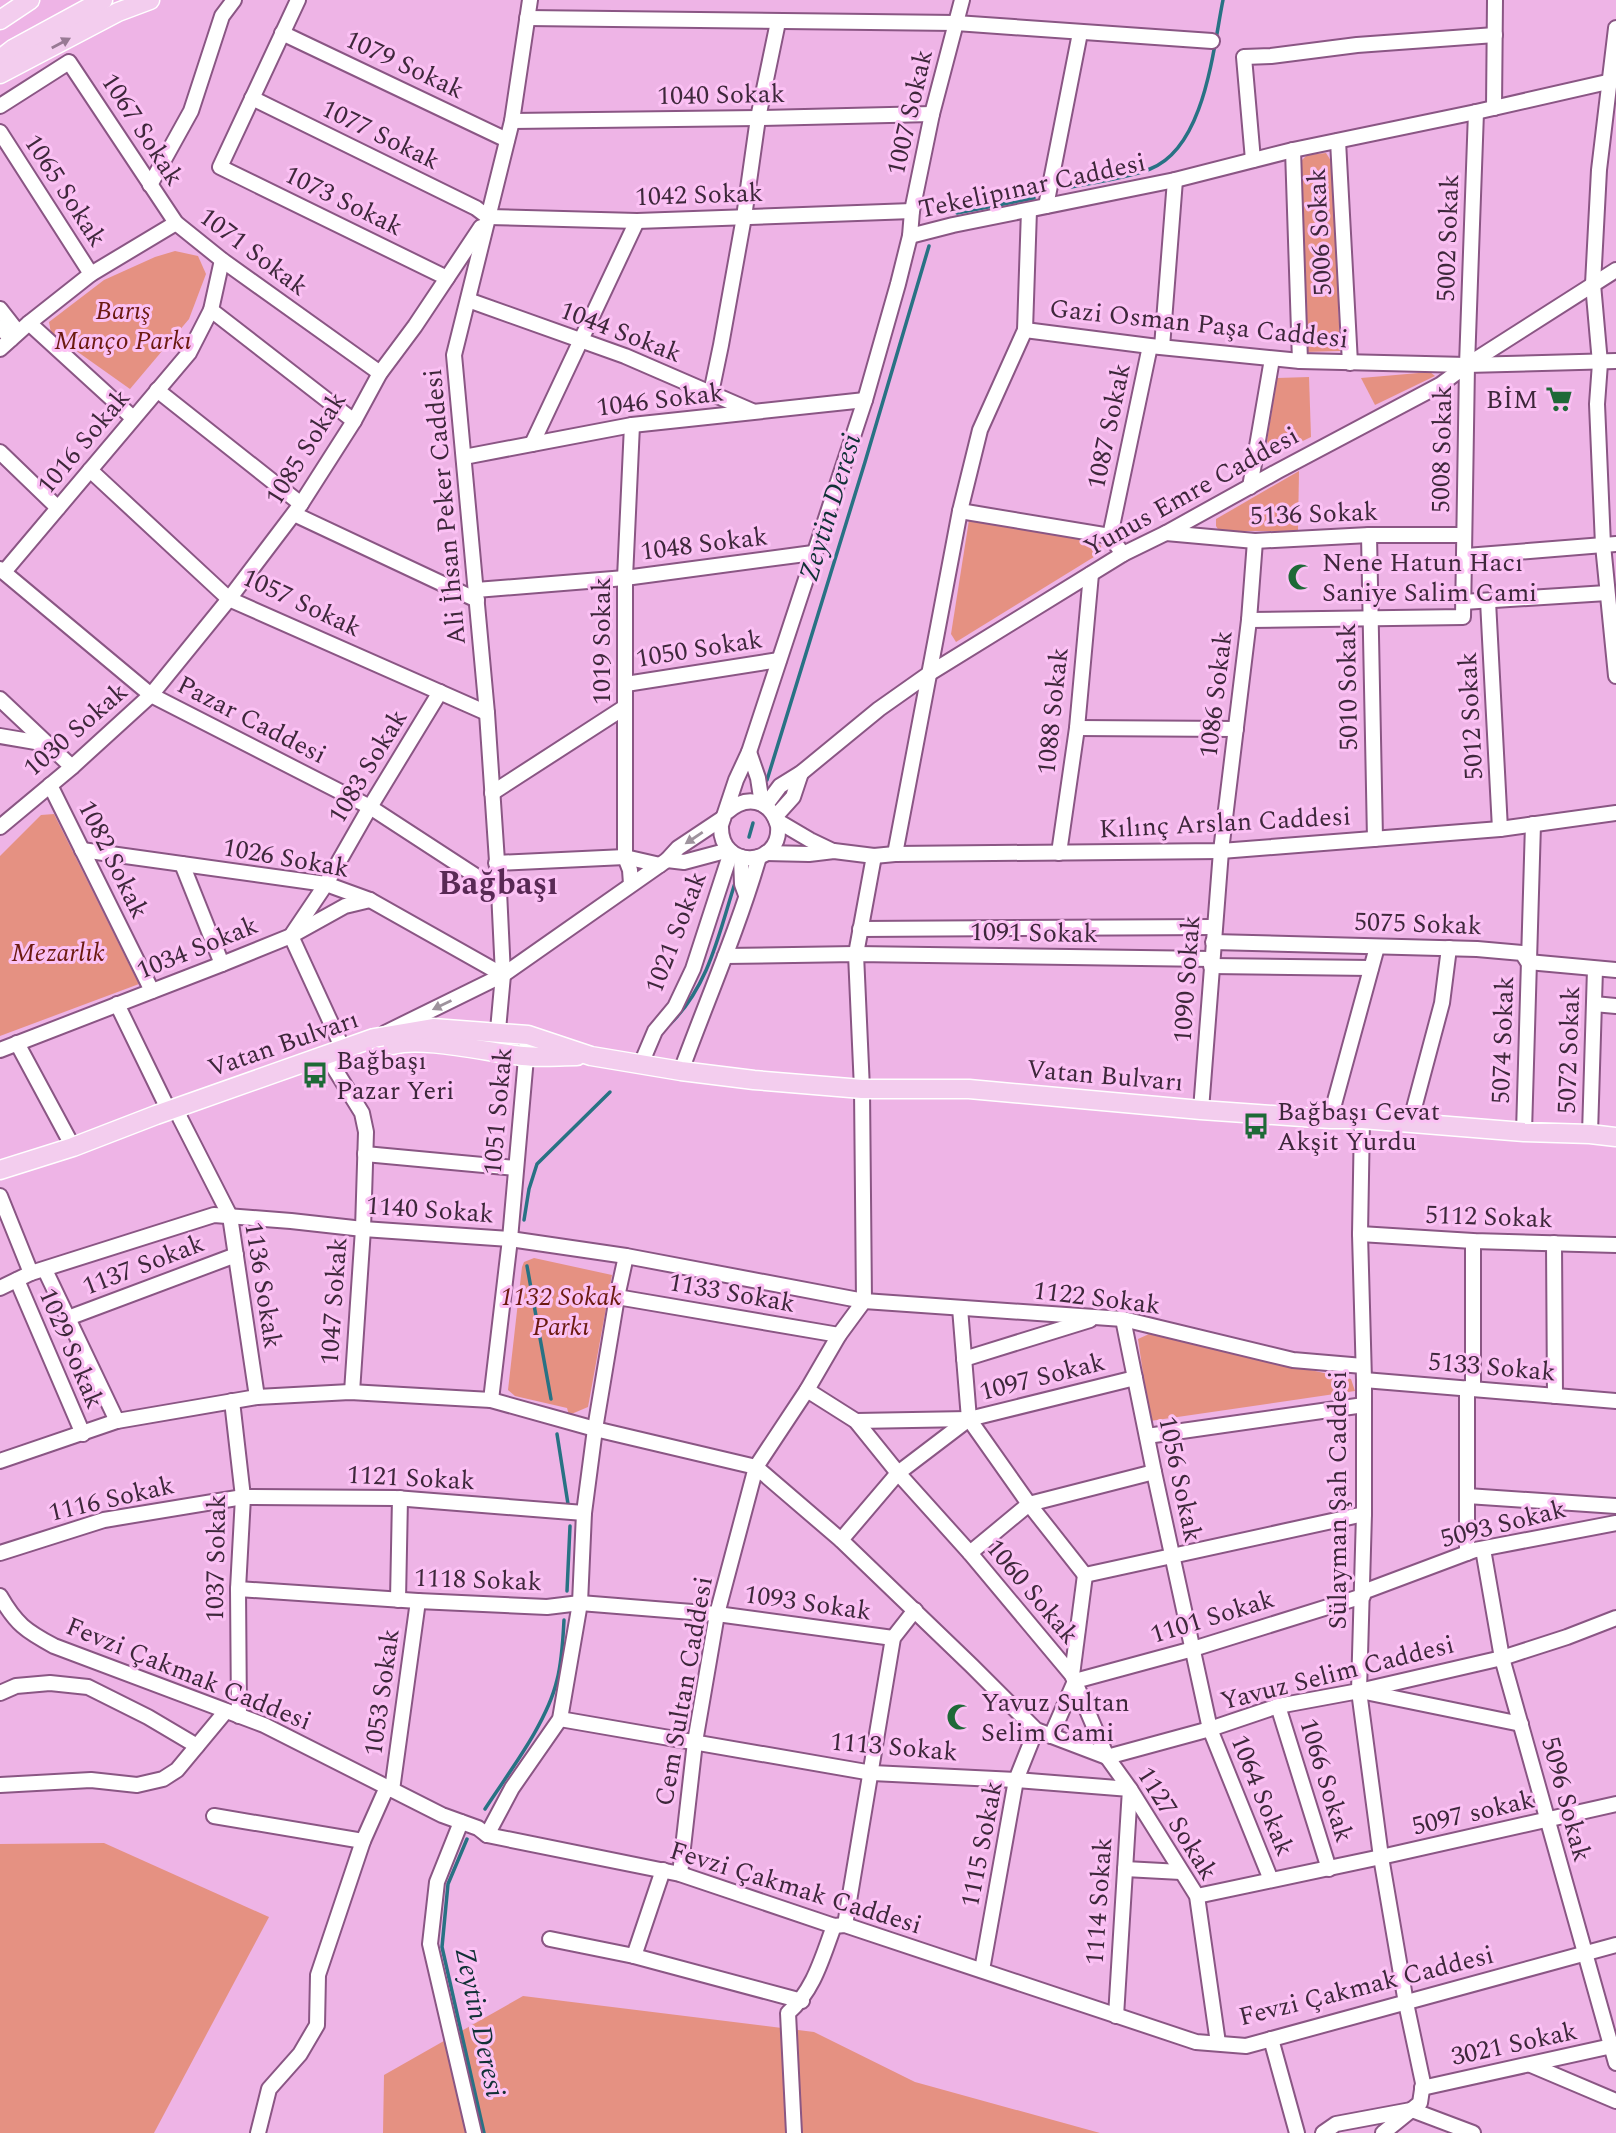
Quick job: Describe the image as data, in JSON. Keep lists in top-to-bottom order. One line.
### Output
{"streets":{"main road":["Vatan Bulvarı"],"street":["1079 Sokak","1040 Sokak","1007 Sokak","1067 Sokak","1077 Sokak","Tekelipınar Caddesi","1065 Sokak","1042 Sokak","1073 Sokak","5006 Sokak","5002 Sokak","1071 Sokak","Gazi Osman Paşa Caddesi","1044 Sokak","1046 Sokak","1087 Sokak","1016 Sokak","1085 Sokak","5008 Sokak","Yunus Emre Caddesi","Ali İhsan Peker Caddesi","5136 Sokak","1048 Sokak","1057 Sokak","1019 Sokak","1050 Sokak","5010 Sokak","1086 Sokak","1088 Sokak","5012 Sokak","Pazar Caddesi","1030 Sokak","1083 Sokak","Kılınç Arslan Caddesi","1026 Sokak","1082 Sokak","5075 Sokak","1021 Sokak","1091 Sokak","1034 Sokak","1090 Sokak","5074 Sokak","5072 Sokak","1051 Sokak","1140 Sokak","5112 Sokak","1137 Sokak","1136 Sokak","1133 Sokak","1122 Sokak","1047 Sokak","1029 Sokak","5133 Sokak","1097 Sokak","1121 Sokak","1056 Sokak","1116 Sokak","Sülayman Şah Caddesi","5093 Sokak","1037 Sokak","1118 Sokak","1060 Sokak","1093 Sokak","1101 Sokak","Yavuz Selim Caddesi","Fevzi Çakmak Caddesi","Cem Sultan Caddesi","1053 Sokak","1113 Sokak","1066 Sokak","1064 Sokak","5096 Sokak","5097 sokak","1127 Sokak","1115 Sokak","1114 Sokak","3021 Sokak"]},"crossings":[["1079 Sokak","Ali İhsan Peker Caddesi"],["1040 Sokak","1007 Sokak"],["1040 Sokak","Ali İhsan Peker Caddesi"],["1007 Sokak","Tekelipınar Caddesi"],["1007 Sokak","1042 Sokak"],["1067 Sokak","1071 Sokak"],["1077 Sokak","1042 Sokak"],["1077 Sokak","1073 Sokak"],["1077 Sokak","1085 Sokak"],["1077 Sokak","Ali İhsan Peker Caddesi"],["Tekelipınar Caddesi","5006 Sokak"],["Tekelipınar Caddesi","5002 Sokak"],["Tekelipınar Caddesi","1046 Sokak"],["Tekelipınar Caddesi","1087 Sokak"],["Tekelipınar Caddesi","Yunus Emre Caddesi"],["Tekelipınar Caddesi","1048 Sokak"],["Tekelipınar Caddesi","1050 Sokak"],["Tekelipınar Caddesi","Kılınç Arslan Caddesi"],["Tekelipınar Caddesi","1021 Sokak"],["1065 Sokak","1071 Sokak"],["1042 Sokak","1085 Sokak"],["1042 Sokak","Ali İhsan Peker Caddesi"],["1073 Sokak","1085 Sokak"],["5006 Sokak","Gazi Osman Paşa Caddesi"],["5002 Sokak","Gazi Osman Paşa Caddesi"],["5002 Sokak","5008 Sokak"],["5002 Sokak","Yunus Emre Caddesi"],["1071 Sokak","1016 Sokak"],["1071 Sokak","1085 Sokak"],["Gazi Osman Paşa Caddesi","1087 Sokak"],["Gazi Osman Paşa Caddesi","5008 Sokak"],["Gazi Osman Paşa Caddesi","Yunus Emre Caddesi"],["Gazi Osman Paşa Caddesi","Kılınç Arslan Caddesi"],["1044 Sokak","1046 Sokak"],["1044 Sokak","Ali İhsan Peker Caddesi"],["1046 Sokak","Ali İhsan Peker Caddesi"],["1046 Sokak","1019 Sokak"],["1016 Sokak","1057 Sokak"],["1016 Sokak","Pazar Caddesi"],["1085 Sokak","Ali İhsan Peker Caddesi"],["1085 Sokak","1057 Sokak"],["1085 Sokak","Pazar Caddesi"],["1085 Sokak","1030 Sokak"],["5008 Sokak","Yunus Emre Caddesi"],["5008 Sokak","5136 Sokak"],["Yunus Emre Caddesi","5136 Sokak"],["Yunus Emre Caddesi","1088 Sokak"],["Yunus Emre Caddesi","Kılınç Arslan Caddesi"],["Yunus Emre Caddesi","1021 Sokak"],["Ali İhsan Peker Caddesi","1048 Sokak"],["Ali İhsan Peker Caddesi","1057 Sokak"],["Ali İhsan Peker Caddesi","1050 Sokak"],["Ali İhsan Peker Caddesi","Pazar Caddesi"],["Ali İhsan Peker Caddesi","1026 Sokak"],["Ali İhsan Peker Caddesi","Vatan Bulvarı"],["5136 Sokak","5010 Sokak"],["5136 Sokak","1086 Sokak"],["1048 Sokak","1019 Sokak"],["1057 Sokak","1083 Sokak"],["1019 Sokak","1050 Sokak"],["5010 Sokak","Kılınç Arslan Caddesi"],["1086 Sokak","Kılınç Arslan Caddesi"],["1086 Sokak","1090 Sokak"],["1088 Sokak","Kılınç Arslan Caddesi"],["5012 Sokak","Kılınç Arslan Caddesi"],["Pazar Caddesi","1030 Sokak"],["Pazar Caddesi","1083 Sokak"],["1030 Sokak","1082 Sokak"],["1083 Sokak","1026 Sokak"],["1083 Sokak","1034 Sokak"],["1083 Sokak","1047 Sokak"],["Kılınç Arslan Caddesi","1021 Sokak"],["Kılınç Arslan Caddesi","1090 Sokak"],["Kılınç Arslan Caddesi","5074 Sokak"],["1026 Sokak","1082 Sokak"],["1026 Sokak","1034 Sokak"],["1082 Sokak","1034 Sokak"],["5075 Sokak","1090 Sokak"],["5075 Sokak","5074 Sokak"],["5075 Sokak","5072 Sokak"],["1021 Sokak","Vatan Bulvarı"],["1091 Sokak","1090 Sokak"],["1034 Sokak","1136 Sokak"],["1034 Sokak","1047 Sokak"],["1090 Sokak","Vatan Bulvarı"],["5074 Sokak","Vatan Bulvarı"],["Vatan Bulvarı","5072 Sokak"],["Vatan Bulvarı","1051 Sokak"],["Vatan Bulvarı","1136 Sokak"],["Vatan Bulvarı","1047 Sokak"],["Vatan Bulvarı","Sülayman Şah Caddesi"],["1051 Sokak","1140 Sokak"],["1140 Sokak","1136 Sokak"],["1140 Sokak","1122 Sokak"],["1140 Sokak","1047 Sokak"],["1140 Sokak","1029 Sokak"],["1140 Sokak","Cem Sultan Caddesi"],["5112 Sokak","Sülayman Şah Caddesi"],["1137 Sokak","1136 Sokak"],["1137 Sokak","1029 Sokak"],["1133 Sokak","Cem Sultan Caddesi"],["1122 Sokak","5133 Sokak"],["1122 Sokak","1056 Sokak"],["1122 Sokak","Sülayman Şah Caddesi"],["1122 Sokak","Cem Sultan Caddesi"],["5133 Sokak","Sülayman Şah Caddesi"],["1097 Sokak","1056 Sokak"],["1097 Sokak","1060 Sokak"],["1121 Sokak","1116 Sokak"],["1121 Sokak","1037 Sokak"],["1121 Sokak","1053 Sokak"],["1056 Sokak","1101 Sokak"],["1056 Sokak","Yavuz Selim Caddesi"],["1056 Sokak","1064 Sokak"],["1116 Sokak","1037 Sokak"],["Sülayman Şah Caddesi","5093 Sokak"],["Sülayman Şah Caddesi","1101 Sokak"],["Sülayman Şah Caddesi","Yavuz Selim Caddesi"],["Sülayman Şah Caddesi","Fevzi Çakmak Caddesi"],["Sülayman Şah Caddesi","5097 sokak"],["Sülayman Şah Caddesi","3021 Sokak"],["5093 Sokak","1101 Sokak"],["5093 Sokak","5096 Sokak"],["1037 Sokak","1118 Sokak"],["1037 Sokak","Fevzi Çakmak Caddesi"],["1118 Sokak","1093 Sokak"],["1118 Sokak","Cem Sultan Caddesi"],["1118 Sokak","1053 Sokak"],["1060 Sokak","1101 Sokak"],["1060 Sokak","Yavuz Selim Caddesi"],["1060 Sokak","1127 Sokak"],["1093 Sokak","Cem Sultan Caddesi"],["Yavuz Selim Caddesi","1066 Sokak"],["Yavuz Selim Caddesi","1064 Sokak"],["Yavuz Selim Caddesi","5096 Sokak"],["Yavuz Selim Caddesi","1127 Sokak"],["Fevzi Çakmak Caddesi","Cem Sultan Caddesi"],["Fevzi Çakmak Caddesi","1053 Sokak"],["Fevzi Çakmak Caddesi","5096 Sokak"],["Fevzi Çakmak Caddesi","1127 Sokak"],["Fevzi Çakmak Caddesi","1115 Sokak"],["Fevzi Çakmak Caddesi","1114 Sokak"],["Cem Sultan Caddesi","1113 Sokak"],["1113 Sokak","1127 Sokak"],["1113 Sokak","1115 Sokak"],["1113 Sokak","1114 Sokak"],["1066 Sokak","5097 sokak"],["1064 Sokak","5097 sokak"],["5096 Sokak","5097 sokak"],["5096 Sokak","3021 Sokak"],["5097 sokak","1127 Sokak"],["1127 Sokak","1114 Sokak"]],"districts":["Bağbaşı"],"water":["Zeytin Deresi"],"parks":["Barış Manço Parkı","Mezarlık","1132 Sokak Parkı"],"places":{"supermarket":["BİM"],"mosque":["Nene Hatun Hacı Saniye Salim Cami","Yavuz Sultan Selim Cami"],"bus stop":["Bağbaşı Pazar Yeri","Bağbaşı Cevat Akşit Yurdu"]}}
